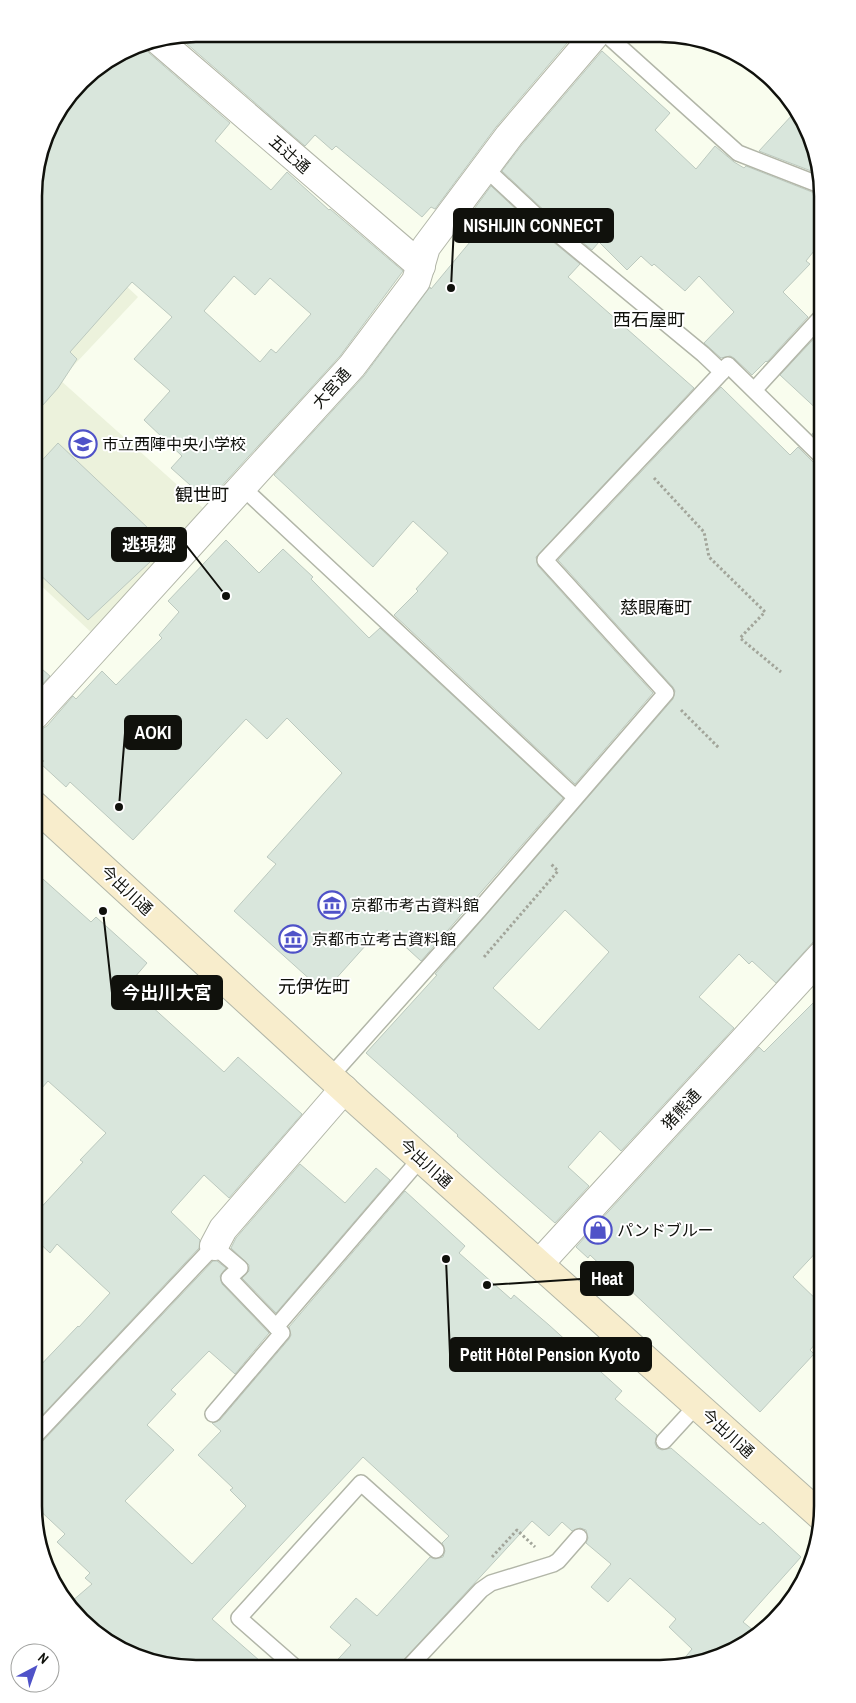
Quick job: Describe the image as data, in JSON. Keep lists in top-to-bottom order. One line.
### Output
{"streets":{"main road":["今出川通"],"street":["五辻通","大宮通","猪熊通"]},"crossings":[["五辻通","大宮通"],["今出川通","猪熊通"]],"districts":["西石屋町","観世町","慈眼庵町","元伊佐町"],"places":{"other":["NISHIJIN CONNECT","逃現郷","AOKI","今出川大宮","Petit Hôtel Pension Kyoto","Heat"],"school or university":["市立西陣中央小学校"],"museum":["京都市考古資料館","京都市立考古資料館"],"shop":["パンドブルー"]},"north":"top right"}
